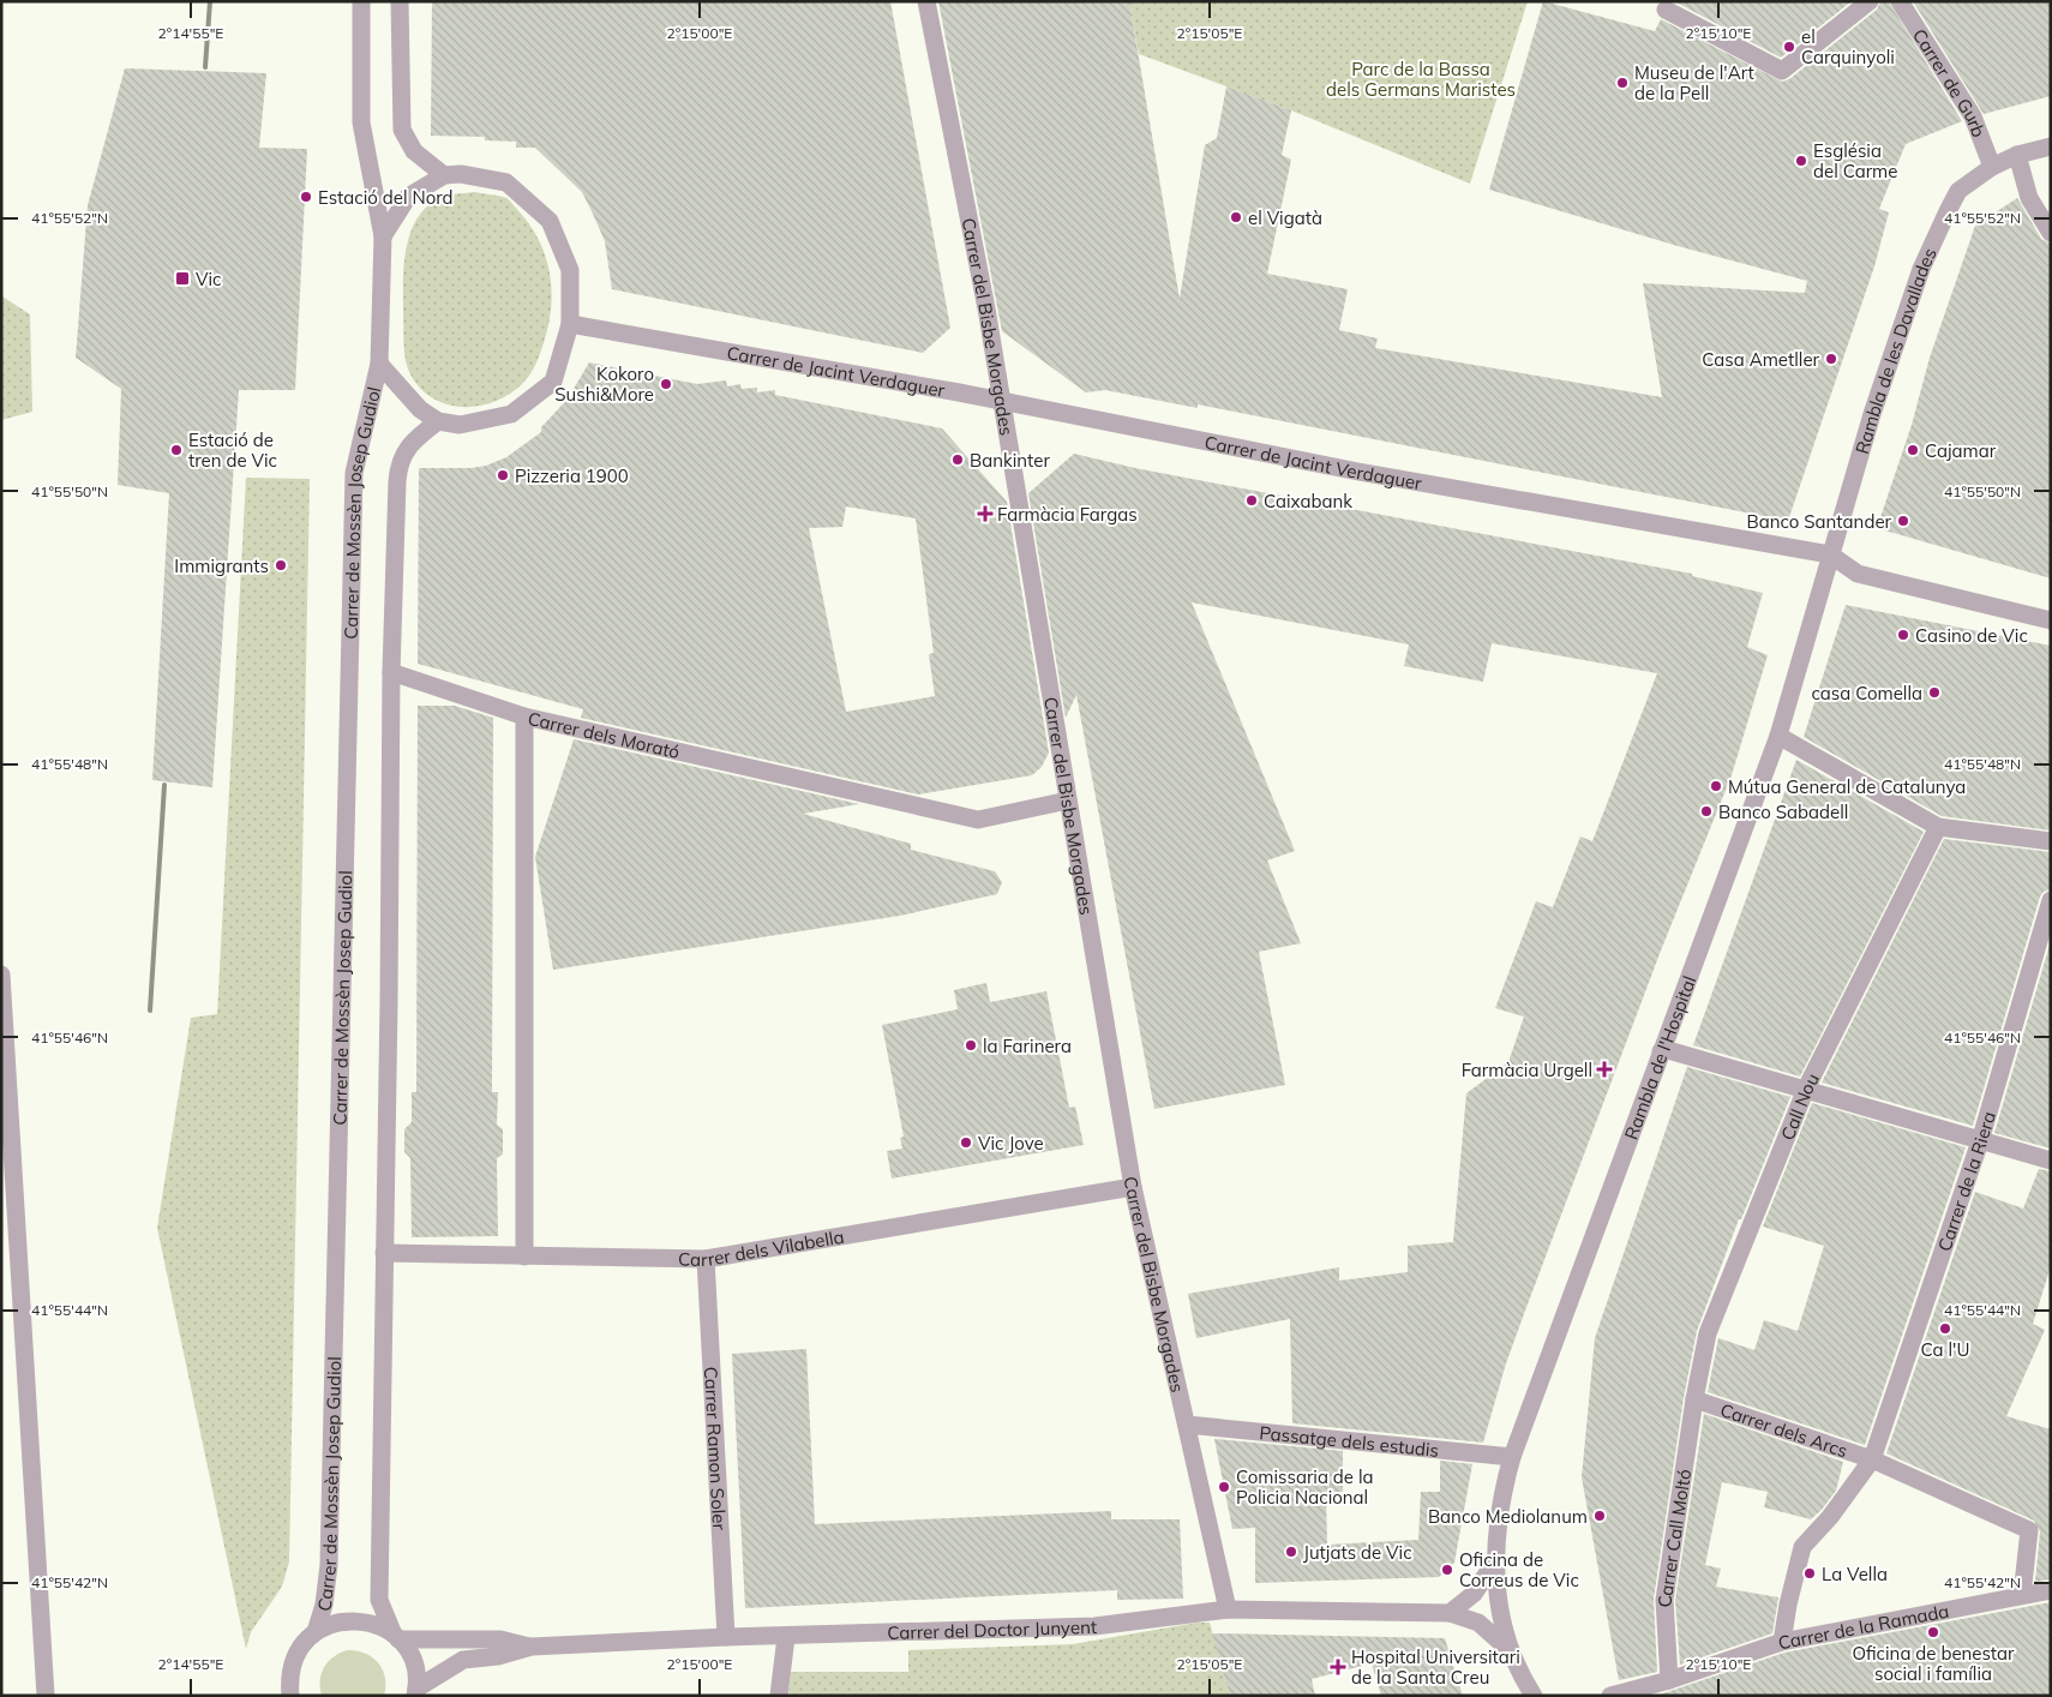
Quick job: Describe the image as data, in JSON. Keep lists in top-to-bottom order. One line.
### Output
{"streets":{"street":["Carrer de Gurb","Carrer del Bisbe Morgades","Rambla de les Davallades","Carrer de Jacint Verdaguer","Carrer de Mossèn Josep Gudiol","Carrer dels Morató","Rambla de l'Hospital","Call Nou","Carrer de la Riera","Carrer dels Vilabella","Carrer dels Arcs","Passatge dels estudis","Carrer Ramon Soler","Carrer Call Moltó","Carrer de la Ramada","Carrer del Doctor Junyent"]},"crossings":[["Carrer de Gurb","Rambla de les Davallades"],["Carrer del Bisbe Morgades","Carrer de Jacint Verdaguer"],["Carrer del Bisbe Morgades","Carrer dels Morató"],["Carrer del Bisbe Morgades","Carrer dels Vilabella"],["Carrer del Bisbe Morgades","Passatge dels estudis"],["Carrer del Bisbe Morgades","Carrer del Doctor Junyent"],["Rambla de les Davallades","Carrer de Jacint Verdaguer"],["Rambla de les Davallades","Rambla de l'Hospital"],["Carrer de Jacint Verdaguer","Rambla de l'Hospital"],["Carrer de Mossèn Josep Gudiol","Carrer dels Vilabella"],["Carrer de Mossèn Josep Gudiol","Carrer del Doctor Junyent"],["Carrer dels Morató","Carrer dels Vilabella"],["Rambla de l'Hospital","Passatge dels estudis"],["Rambla de l'Hospital","Carrer del Doctor Junyent"],["Call Nou","Carrer dels Arcs"],["Call Nou","Carrer Call Moltó"],["Carrer de la Riera","Carrer dels Arcs"],["Carrer de la Riera","Carrer de la Ramada"],["Carrer dels Vilabella","Carrer Ramon Soler"],["Carrer dels Arcs","Carrer Call Moltó"],["Carrer dels Arcs","Carrer de la Ramada"],["Carrer Ramon Soler","Carrer del Doctor Junyent"],["Carrer Call Moltó","Carrer de la Ramada"]],"parks":["Parc de la Bassa dels Germans Maristes"],"places":{"other":["el Carquinyoli","Museu de l'Art de la Pell","Església del Carme","Estació del Nord","el Vigatà","Casa Ametller","Kokoro Sushi&More","Estació de tren de Vic","Cajamar","Bankinter","Pizzeria 1900","Caixabank","Banco Santander","Immigrants","Casino de Vic","casa Comella","Mútua General de Catalunya","Banco Sabadell","la Farinera","Vic Jove","Ca l'U","Comissaria de la Policia Nacional","Banco Mediolanum","Jutjats de Vic","Oficina de Correus de Vic","La Vella","Oficina de benestar social i família"],"transit":["Vic"],"health":["Farmàcia Fargas","Farmàcia Urgell","Hospital Universitari de la Santa Creu"]},"coordinates":["2°14'55\"E","2°15'00\"E","2°15'05\"E","2°15'10\"E","41°55'52\"N","41°55'50\"N","41°55'48\"N","41°55'46\"N","41°55'44\"N","41°55'42\"N"]}
